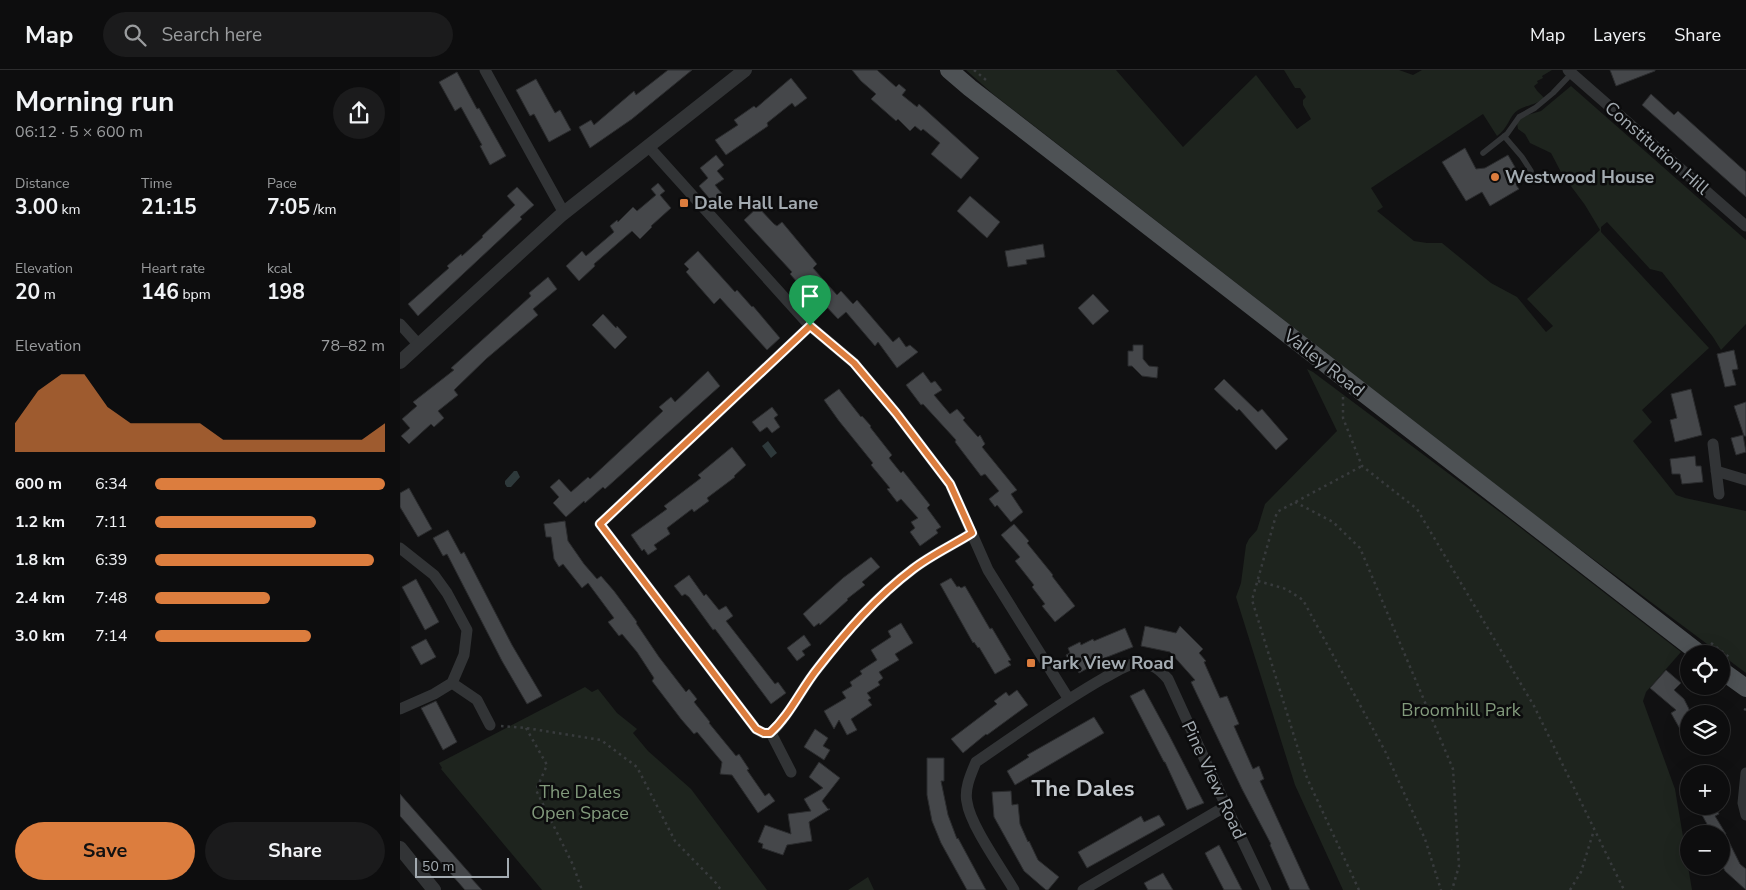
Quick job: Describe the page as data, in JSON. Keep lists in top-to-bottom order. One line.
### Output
{"streets":{"main road":["Valley Road"],"street":["Constitution Hill","Pine View Road"]},"districts":["The Dales"],"parks":["Broomhill Park","The Dales Open Space"],"places":{"other":["Westwood House"],"transit":["Dale Hall Lane","Park View Road"]},"scale_bar":"50 m","page":{"header":"Map","search":"Search here","nav":["Map","Layers","Share"],"heading":["Morning run","06:12 · 5 × 600 m"],"stats":[["Distance","3.00 km"],["Time","21:15"],["Pace","7:05 /km"],["Elevation","20 m"],["Heart rate","146 bpm"],["kcal","198"]],"chart":["Elevation","78–82 m"],"list":[{"name":"600 m","note":"6:34"},{"name":"1.2 km","note":"7:11"},{"name":"1.8 km","note":"6:39"},{"name":"2.4 km","note":"7:48"},{"name":"3.0 km","note":"7:14"}],"map_buttons":["+","−"],"buttons":["Save","Share"],"scale":"50 m"}}
